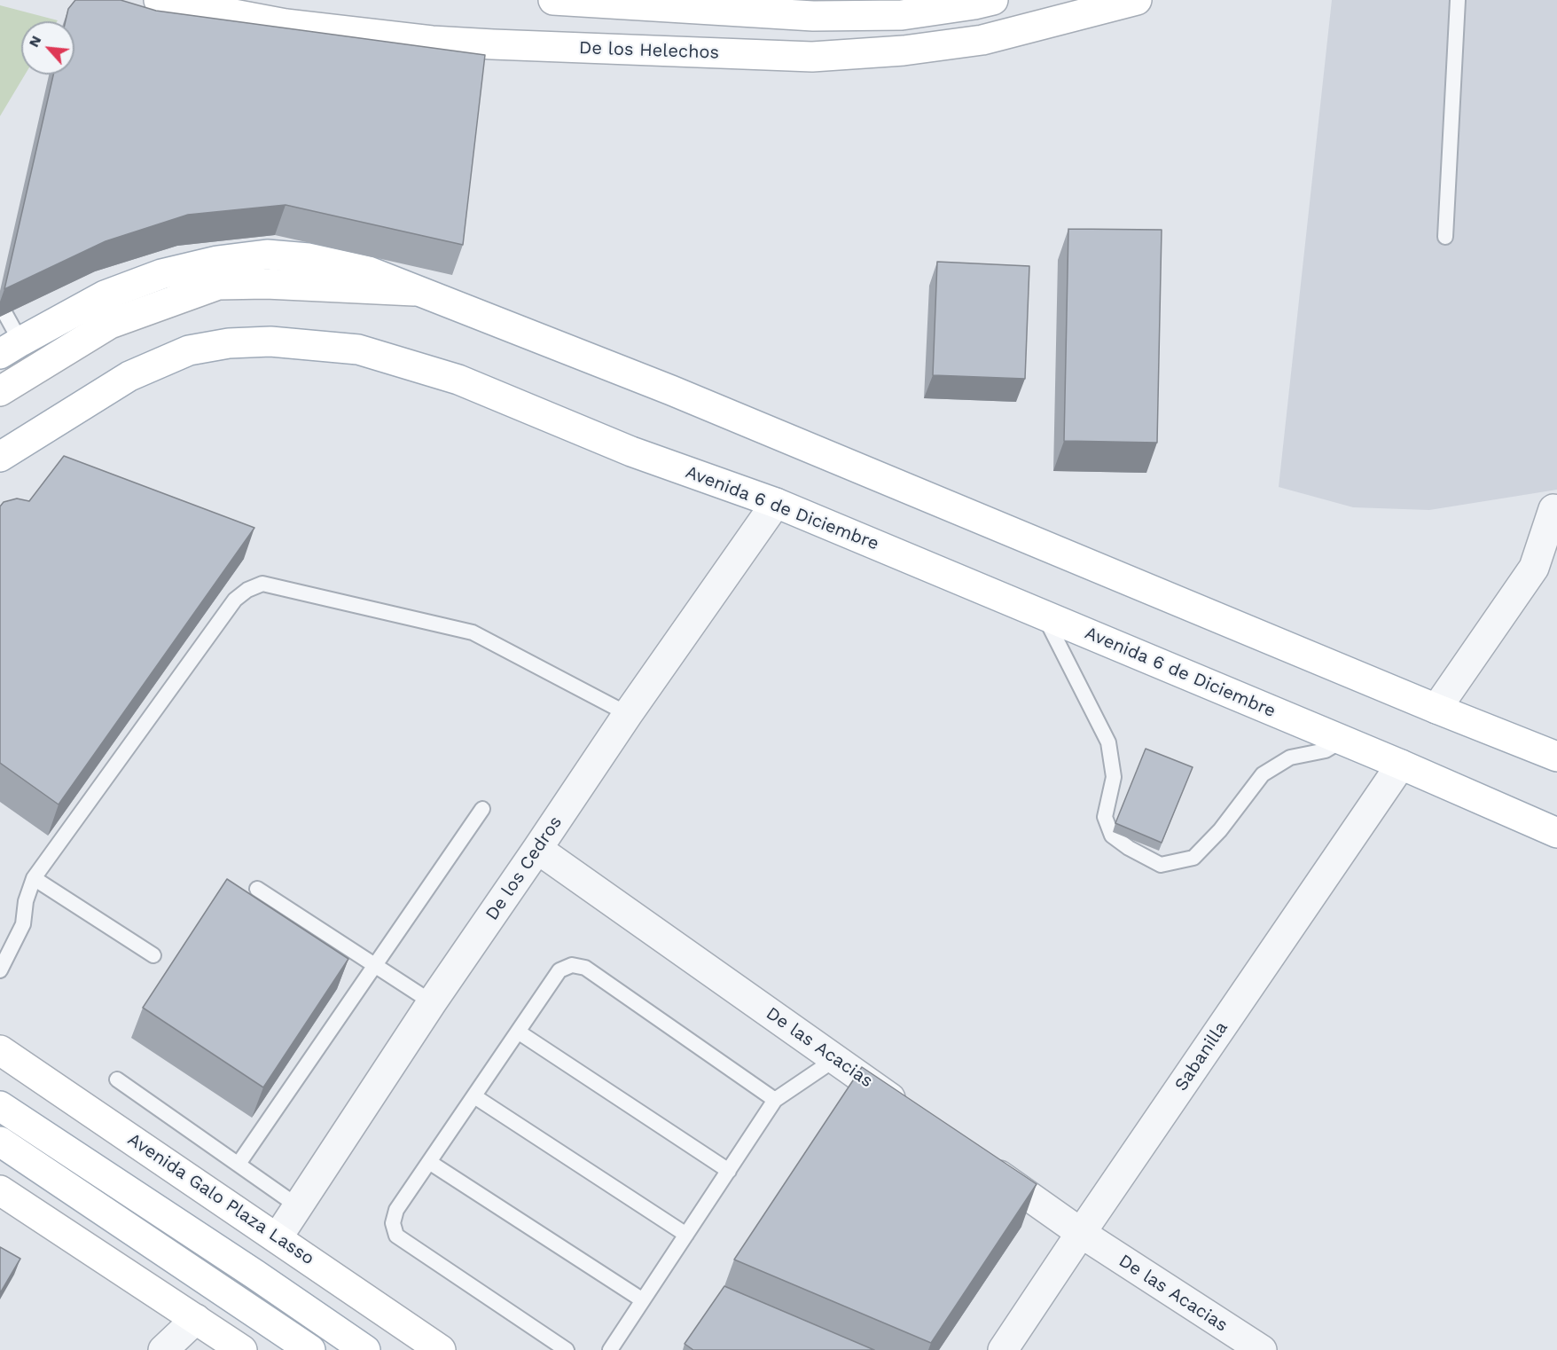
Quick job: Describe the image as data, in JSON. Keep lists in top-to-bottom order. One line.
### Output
{"streets":{"main road":["De los Helechos","Avenida 6 de Diciembre","Avenida Galo Plaza Lasso"],"street":["De los Cedros","De las Acacias","Sabanilla"]},"crossings":[["Avenida 6 de Diciembre","De los Cedros"],["Avenida 6 de Diciembre","Sabanilla"],["De los Cedros","De las Acacias"],["De los Cedros","Avenida Galo Plaza Lasso"],["De las Acacias","Sabanilla"]],"north":"top left"}
